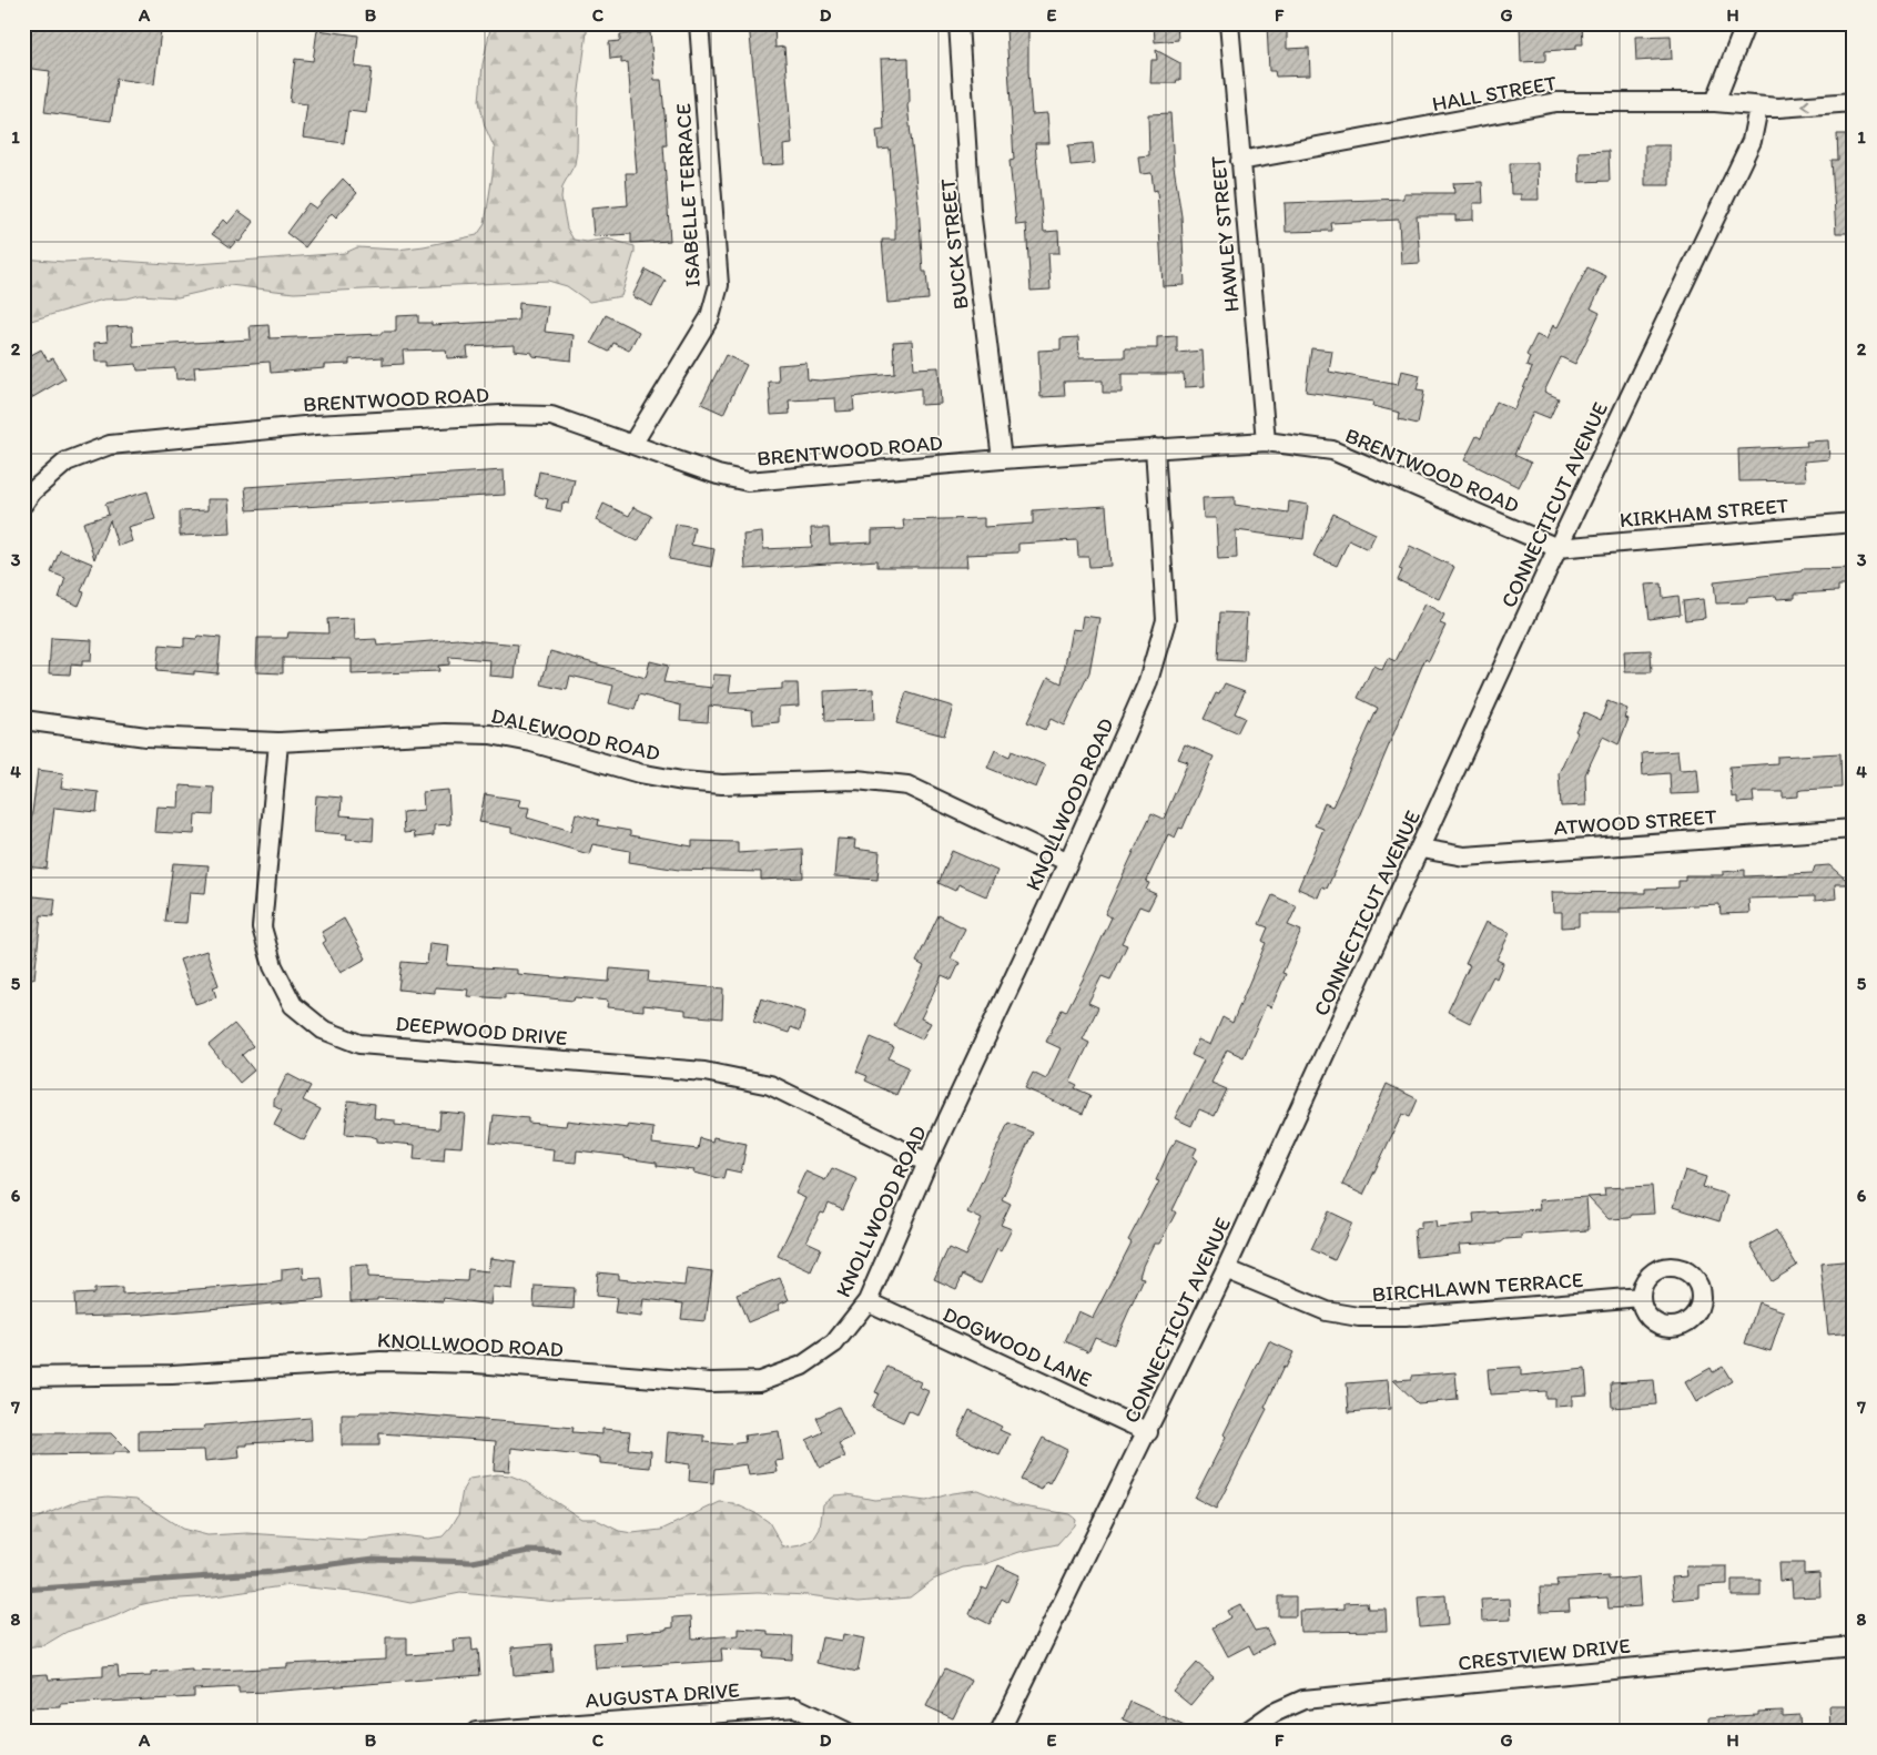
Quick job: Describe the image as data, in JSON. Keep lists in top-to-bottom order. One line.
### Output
{"streets":{"street":["HALL STREET","ISABELLE TERRACE","HAWLEY STREET","BUCK STREET","BRENTWOOD ROAD","CONNECTICUT AVENUE","KIRKHAM STREET","DALEWOOD ROAD","KNOLLWOOD ROAD","ATWOOD STREET","DEEPWOOD DRIVE","BIRCHLAWN TERRACE","DOGWOOD LANE","CRESTVIEW DRIVE","AUGUSTA DRIVE"]},"crossings":[["HALL STREET","HAWLEY STREET"],["HALL STREET","CONNECTICUT AVENUE"],["ISABELLE TERRACE","BRENTWOOD ROAD"],["HAWLEY STREET","BRENTWOOD ROAD"],["BUCK STREET","BRENTWOOD ROAD"],["BRENTWOOD ROAD","CONNECTICUT AVENUE"],["BRENTWOOD ROAD","KIRKHAM STREET"],["BRENTWOOD ROAD","KNOLLWOOD ROAD"],["CONNECTICUT AVENUE","KIRKHAM STREET"],["CONNECTICUT AVENUE","ATWOOD STREET"],["CONNECTICUT AVENUE","BIRCHLAWN TERRACE"],["CONNECTICUT AVENUE","DOGWOOD LANE"],["DALEWOOD ROAD","KNOLLWOOD ROAD"],["DALEWOOD ROAD","DEEPWOOD DRIVE"],["KNOLLWOOD ROAD","DEEPWOOD DRIVE"],["KNOLLWOOD ROAD","DOGWOOD LANE"]],"grid":{"columns":["A","B","C","D","E","F","G","H"],"rows":["1","2","3","4","5","6","7","8"]}}
